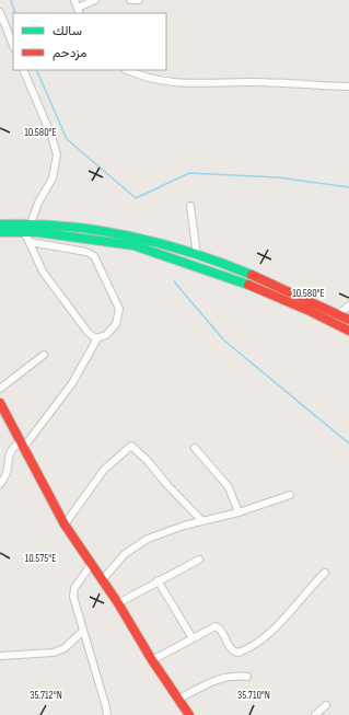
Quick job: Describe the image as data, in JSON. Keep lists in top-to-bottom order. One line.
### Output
{"legend":["سالك","مزدحم"],"coordinates":["10.580°E","10.575°E","35.712°N","35.710°N"]}
